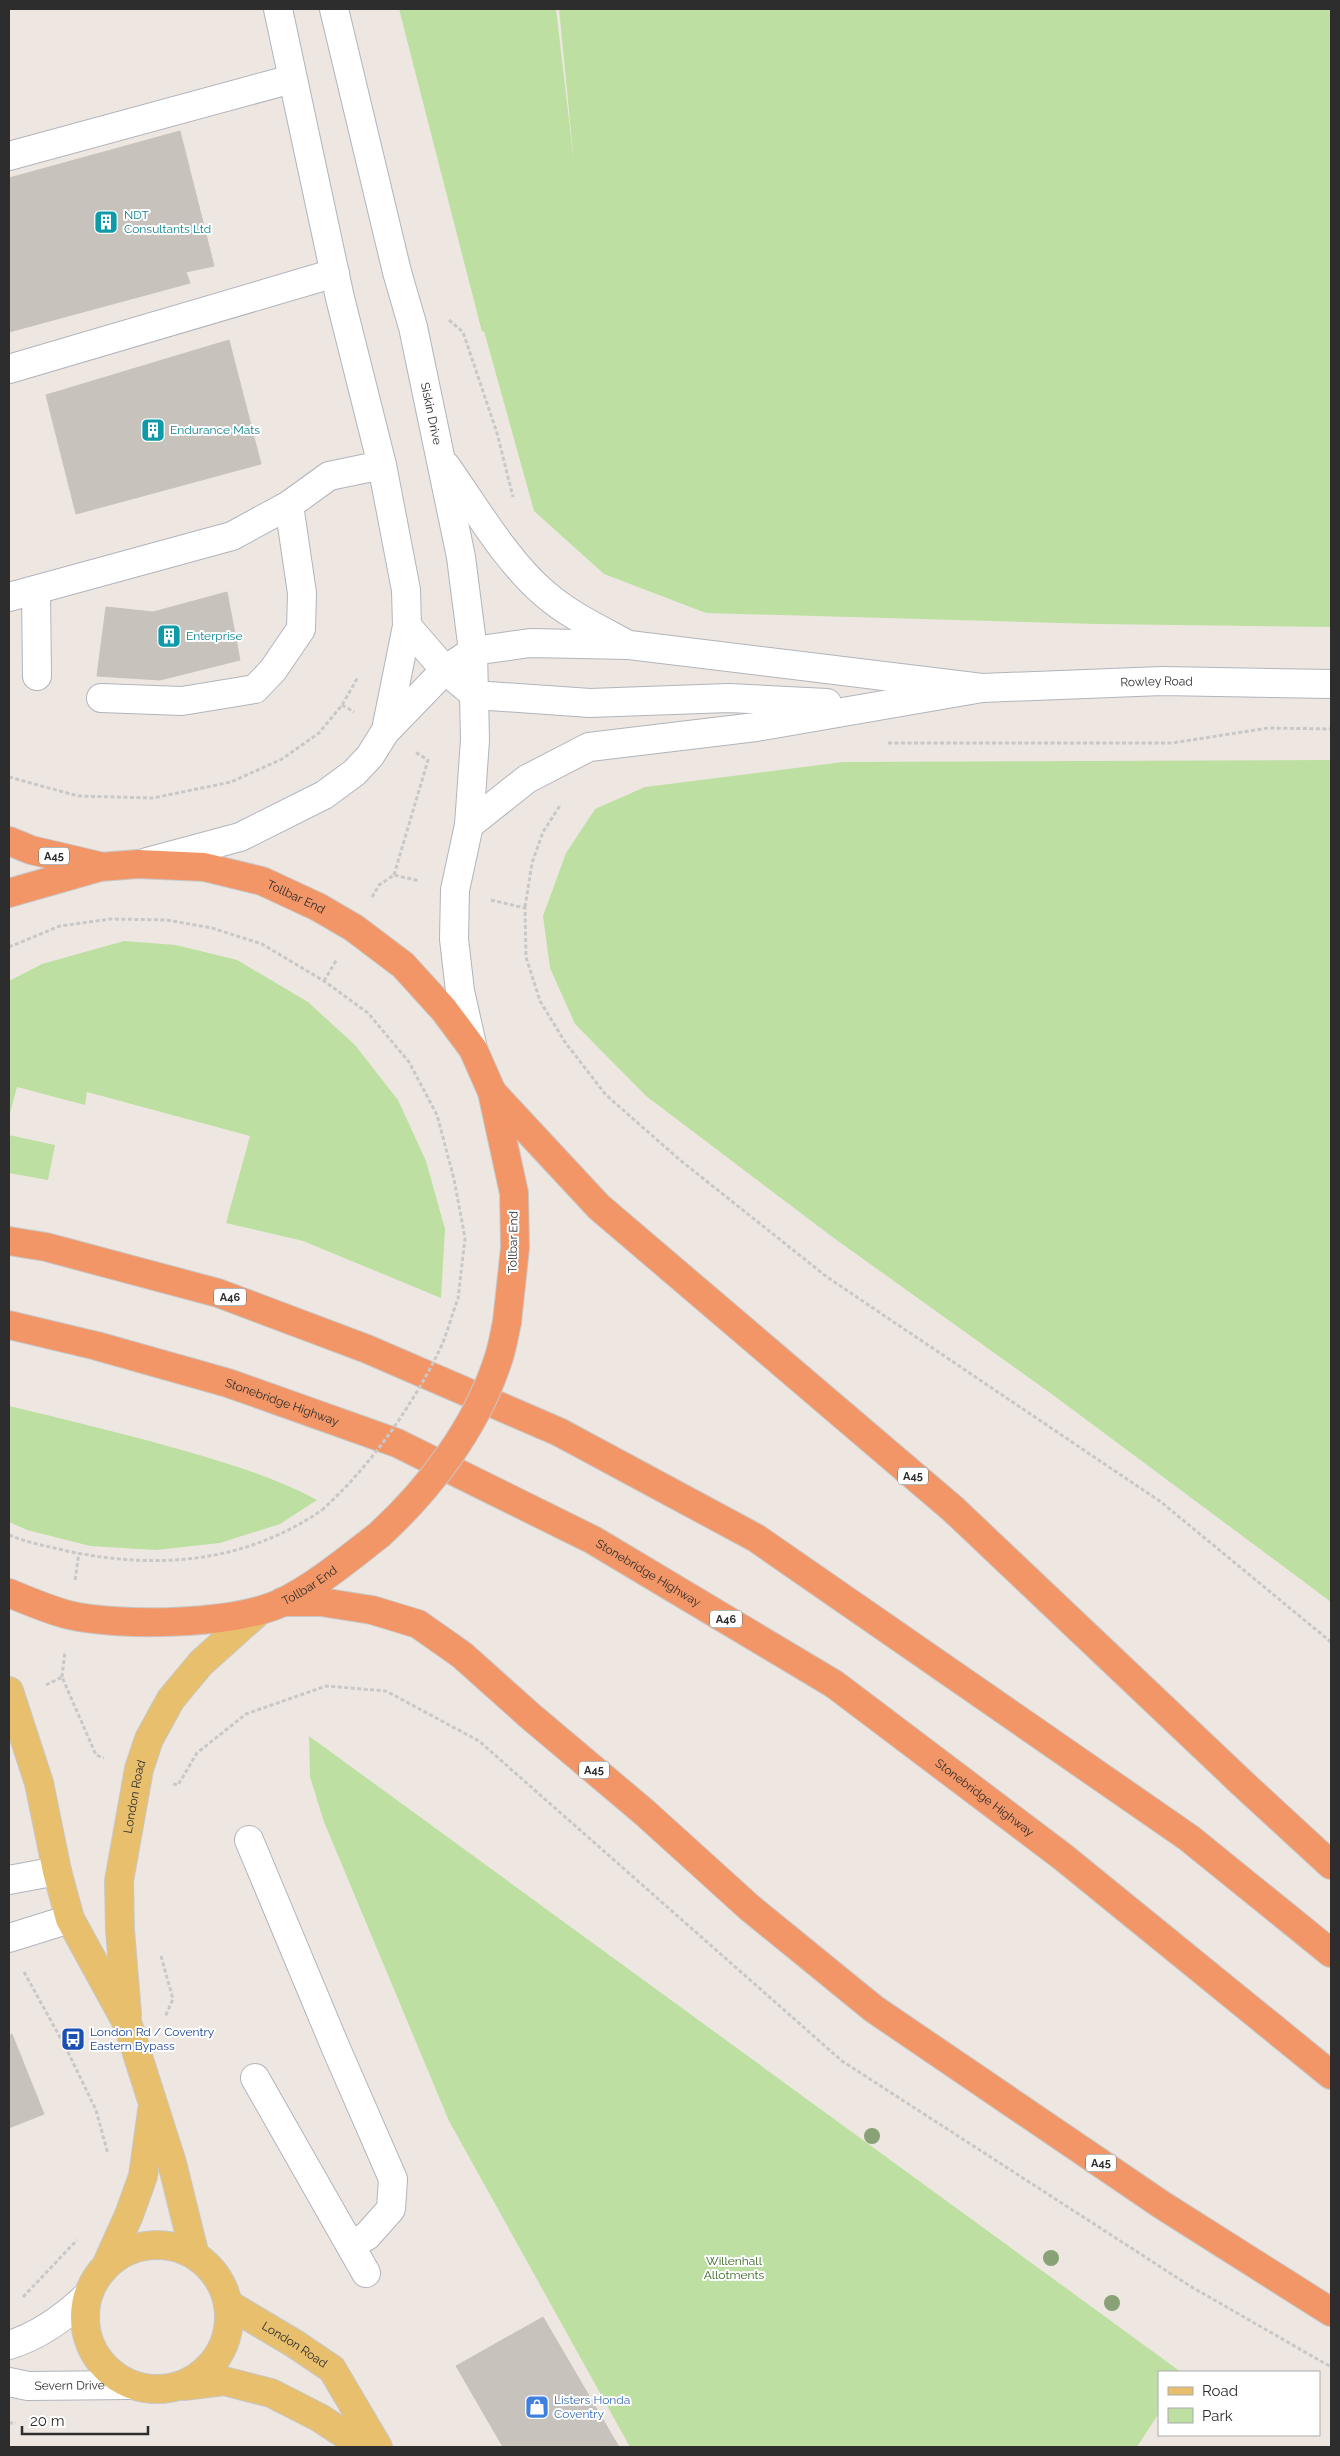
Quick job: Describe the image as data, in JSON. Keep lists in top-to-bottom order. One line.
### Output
{"streets":{"highway":["A45","Tollbar End","A46","Stonebridge Highway"],"main road":["London Road"],"street":["Siskin Drive","Rowley Road","Severn Drive"]},"crossings":[["Siskin Drive","Tollbar End"],["A45","Tollbar End"],["A45","London Road"],["Tollbar End","London Road"],["London Road","Severn Drive"]],"parks":["Willenhall Allotments"],"places":{"building":["NDT Consultants Ltd","Endurance Mats","Enterprise"],"bus stop":["London Rd / Coventry Eastern Bypass"],"shop":["Listers Honda Coventry"]},"legend":["Road","Park"],"scale_bar":"20 m"}
